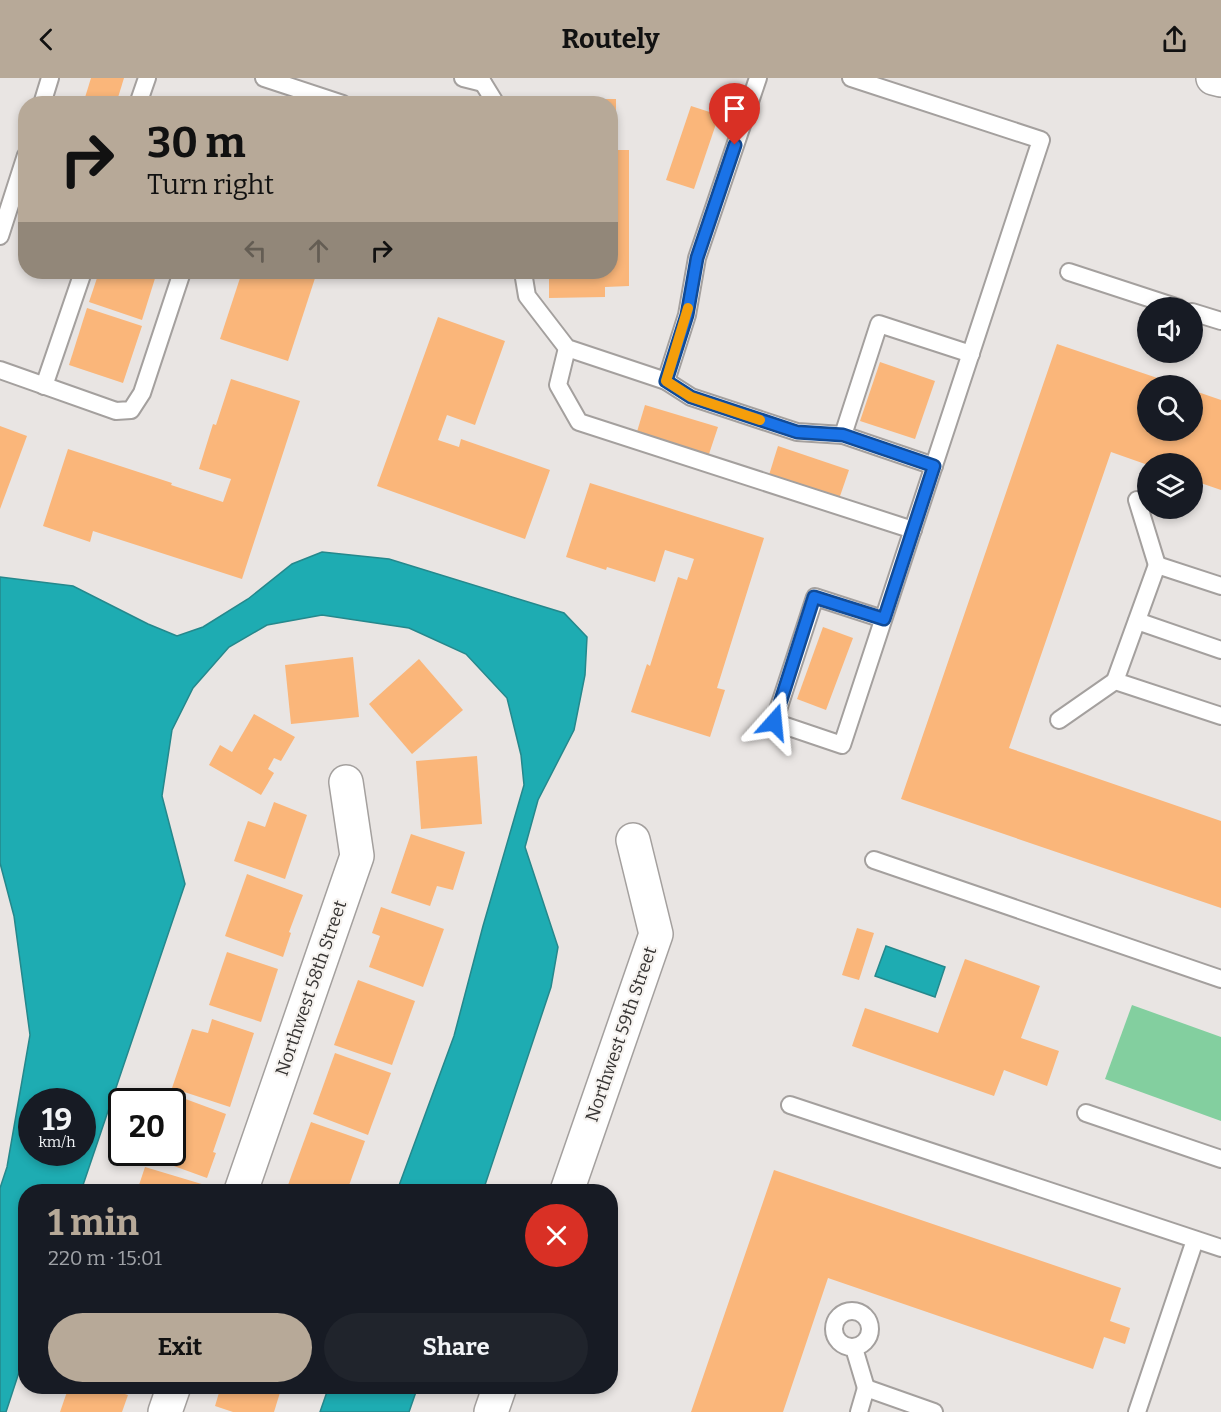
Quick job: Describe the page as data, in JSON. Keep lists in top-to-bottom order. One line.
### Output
{"streets":{"street":["Northwest 58th Street","Northwest 59th Street"]},"page":{"header":"Routely","turn":["30 m","Turn right"],"speed":"19 km/h","limit":"20","heading":["1 min","220 m · 15:01"],"buttons":["Exit","Share"]}}
